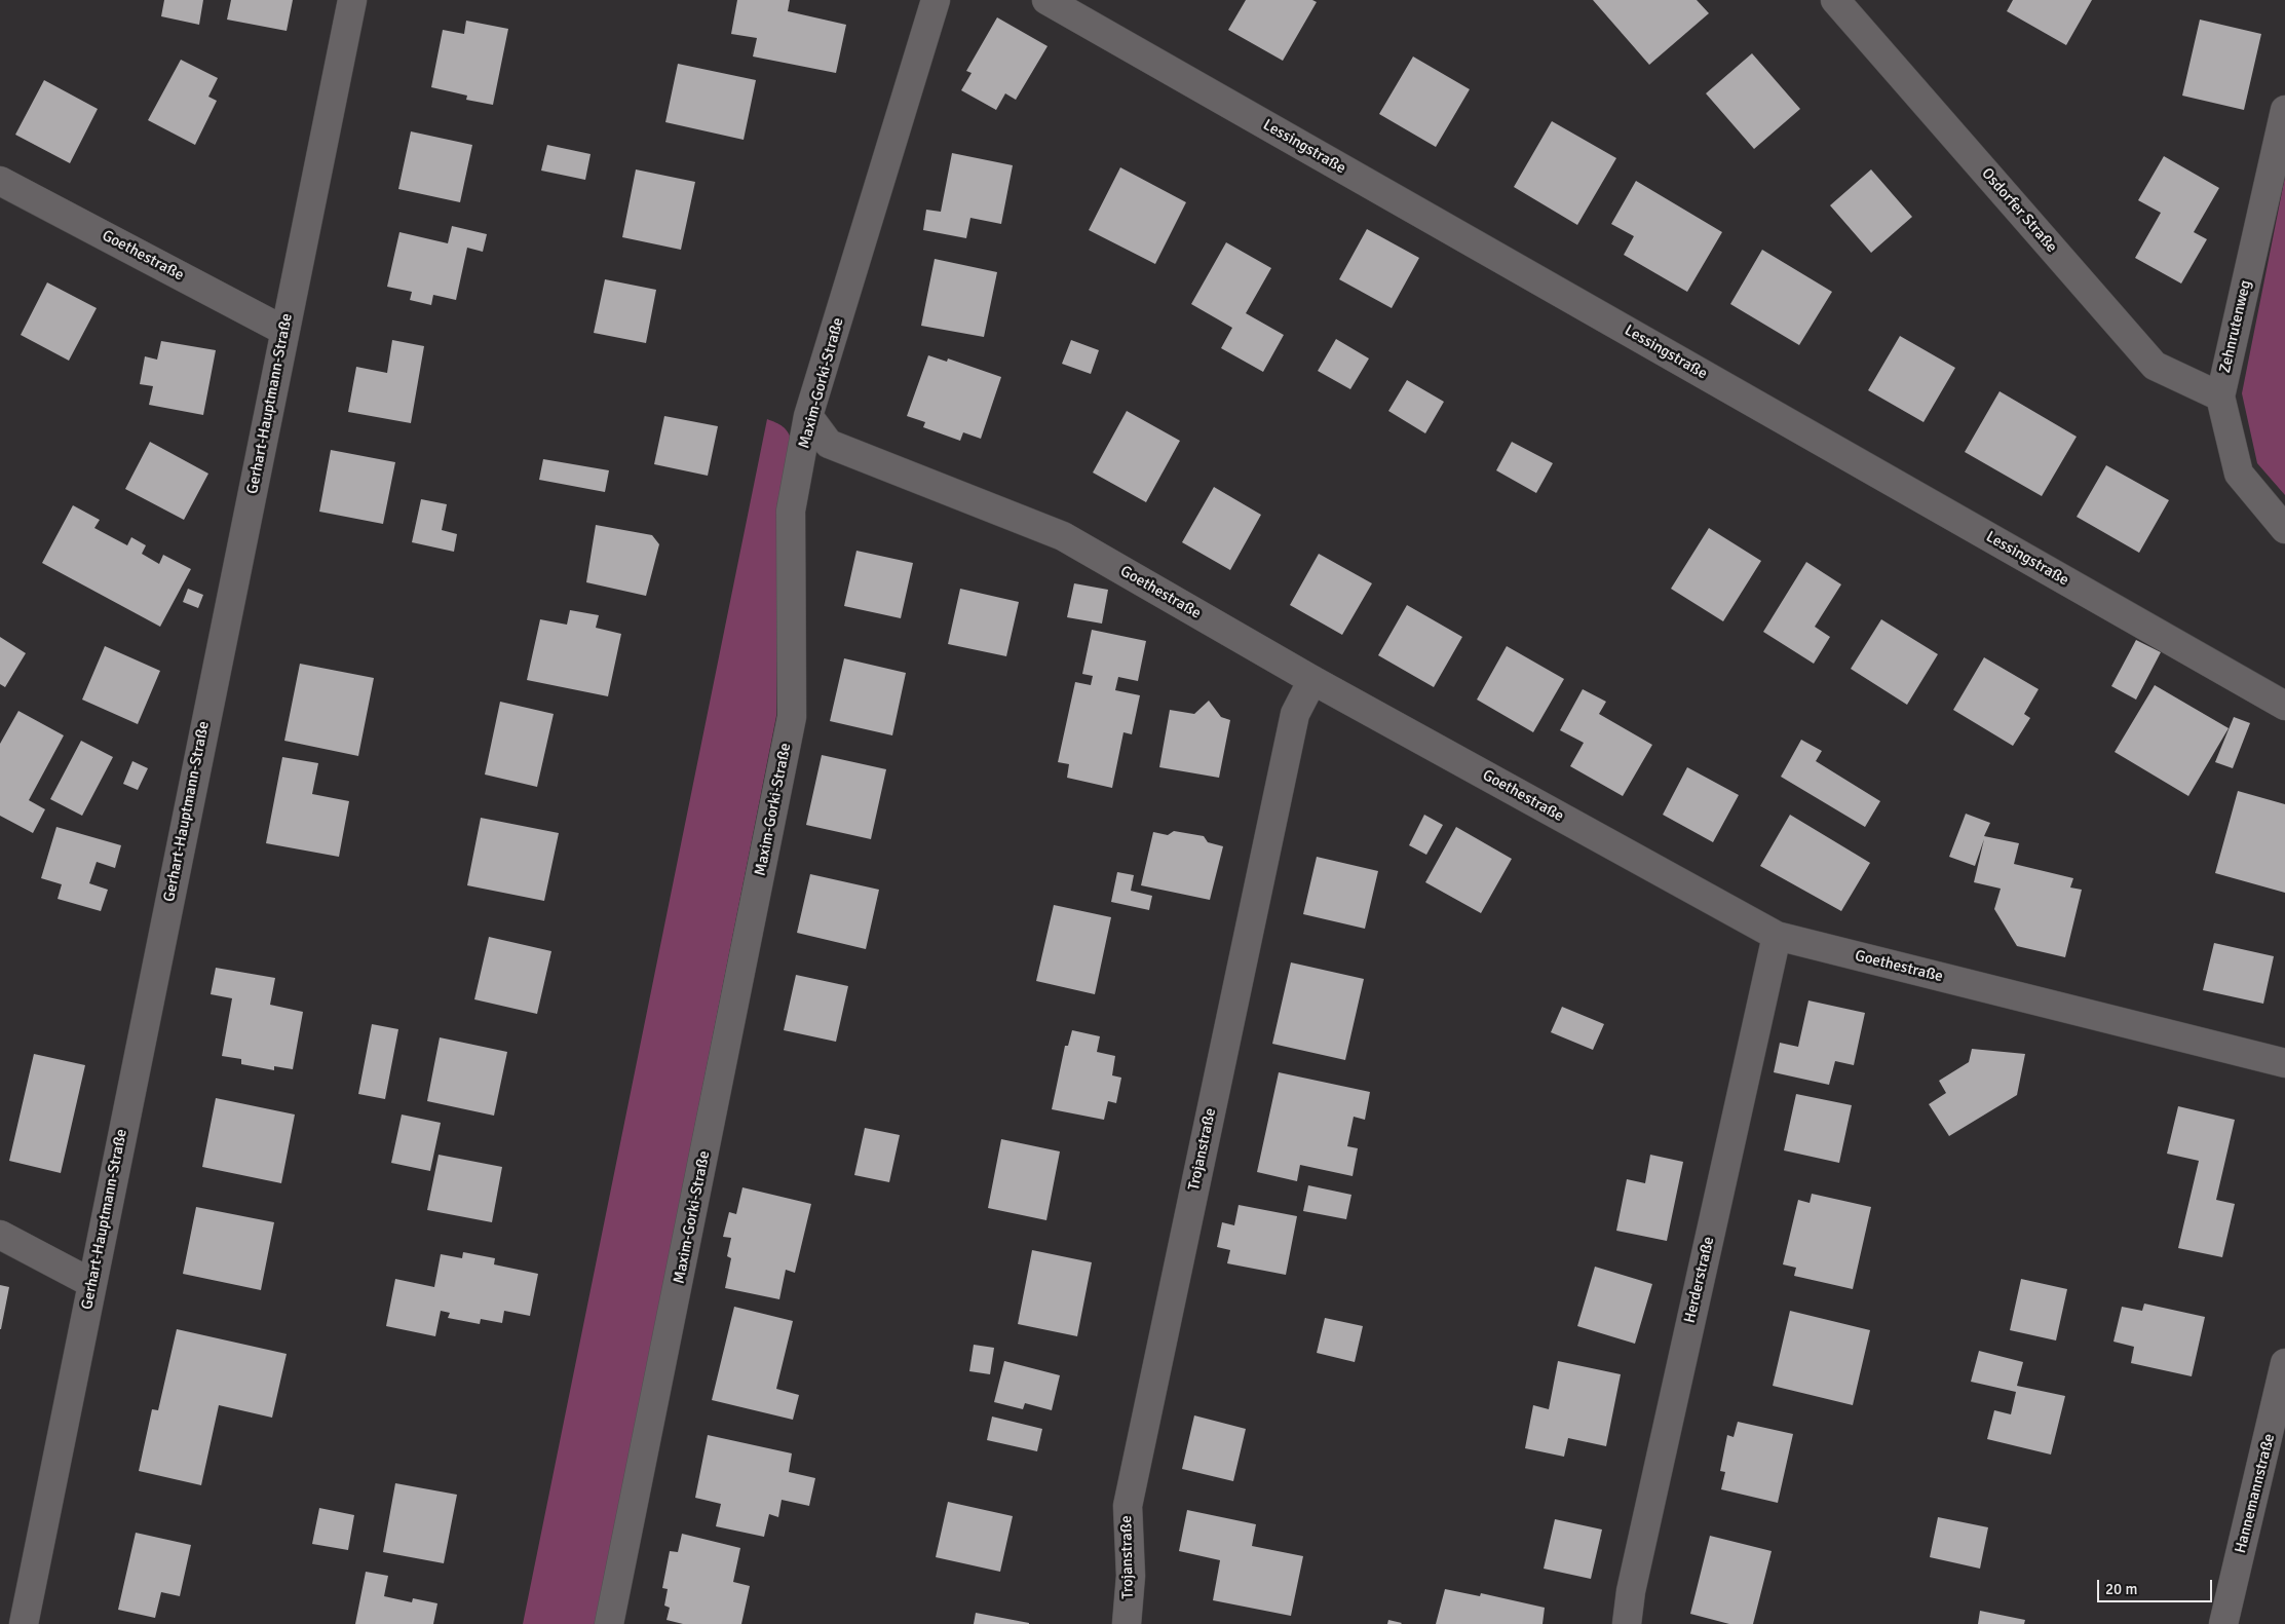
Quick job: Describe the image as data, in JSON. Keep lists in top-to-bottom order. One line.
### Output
{"streets":{"street":["Lessingstraße","Osdorfer Straße","Goethestraße","Zehnrutenweg","Maxim-Gorki-Straße","Gerhart-Hauptmann-Straße","Trojanstraße","Herderstraße","Hannemannstraße"]},"crossings":[["Osdorfer Straße","Zehnrutenweg"],["Goethestraße","Maxim-Gorki-Straße"],["Goethestraße","Gerhart-Hauptmann-Straße"],["Goethestraße","Trojanstraße"],["Goethestraße","Herderstraße"]],"scale_bar":"20 m"}
